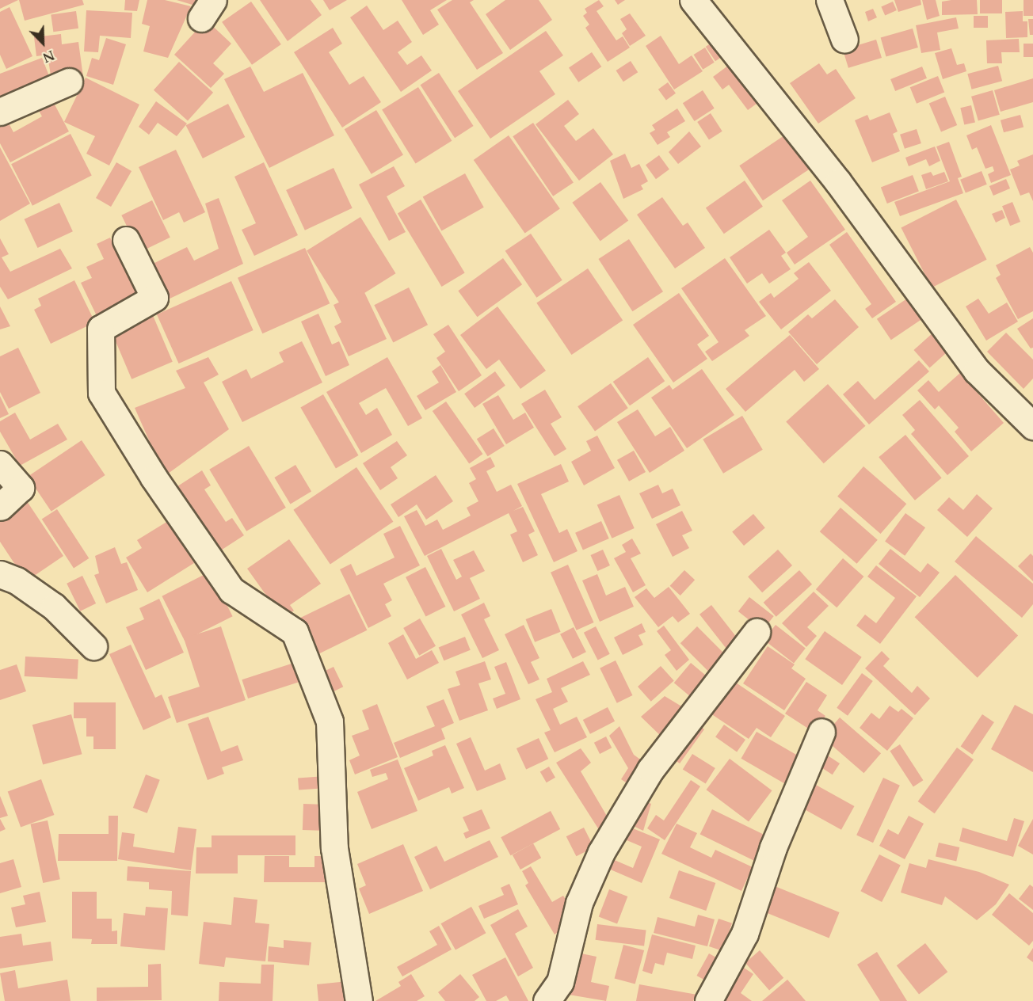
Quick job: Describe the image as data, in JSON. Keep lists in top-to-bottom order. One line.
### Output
{"north":"bottom right"}
